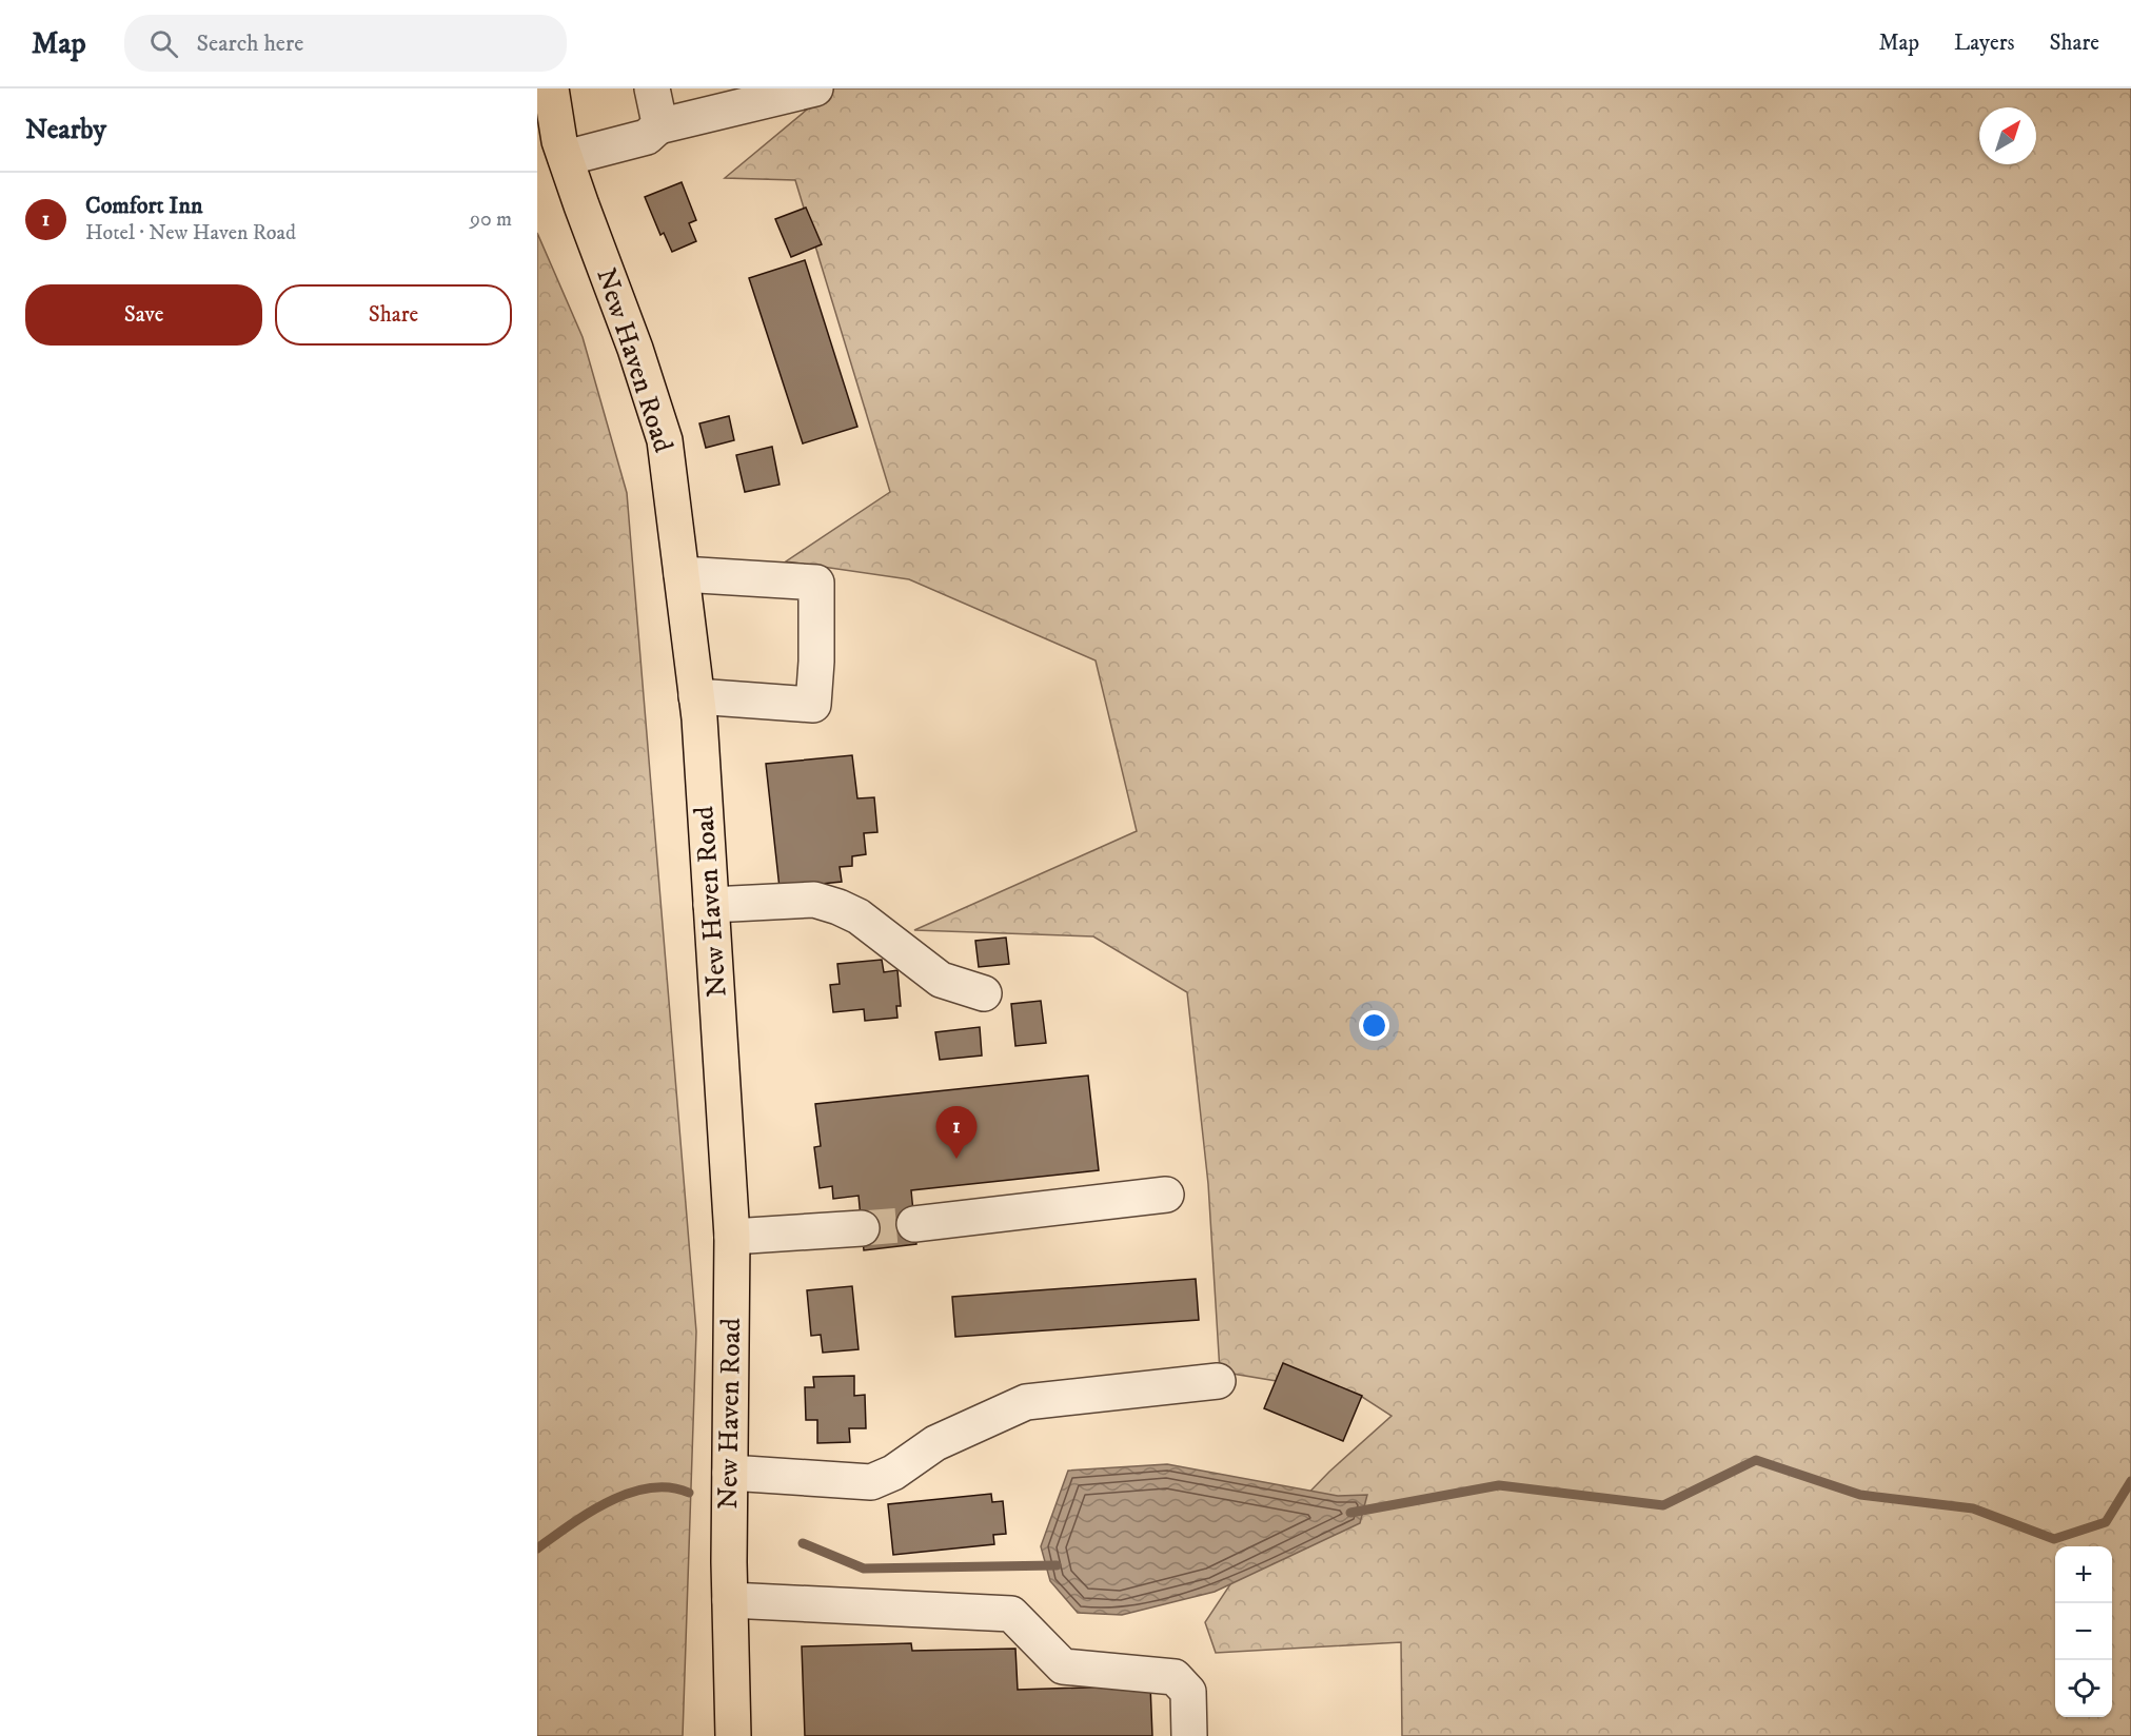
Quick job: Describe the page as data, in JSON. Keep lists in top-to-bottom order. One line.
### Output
{"streets":{"main road":["New Haven Road"]},"north":"top right","page":{"header":"Map","search":"Search here","nav":["Map","Layers","Share"],"heading":"Nearby","list":[{"mark":"1","name":"Comfort Inn","note":"Hotel · New Haven Road","value":"90 m"}],"buttons":["Save","Share"],"pins":"1","map_buttons":["+","−"]}}
